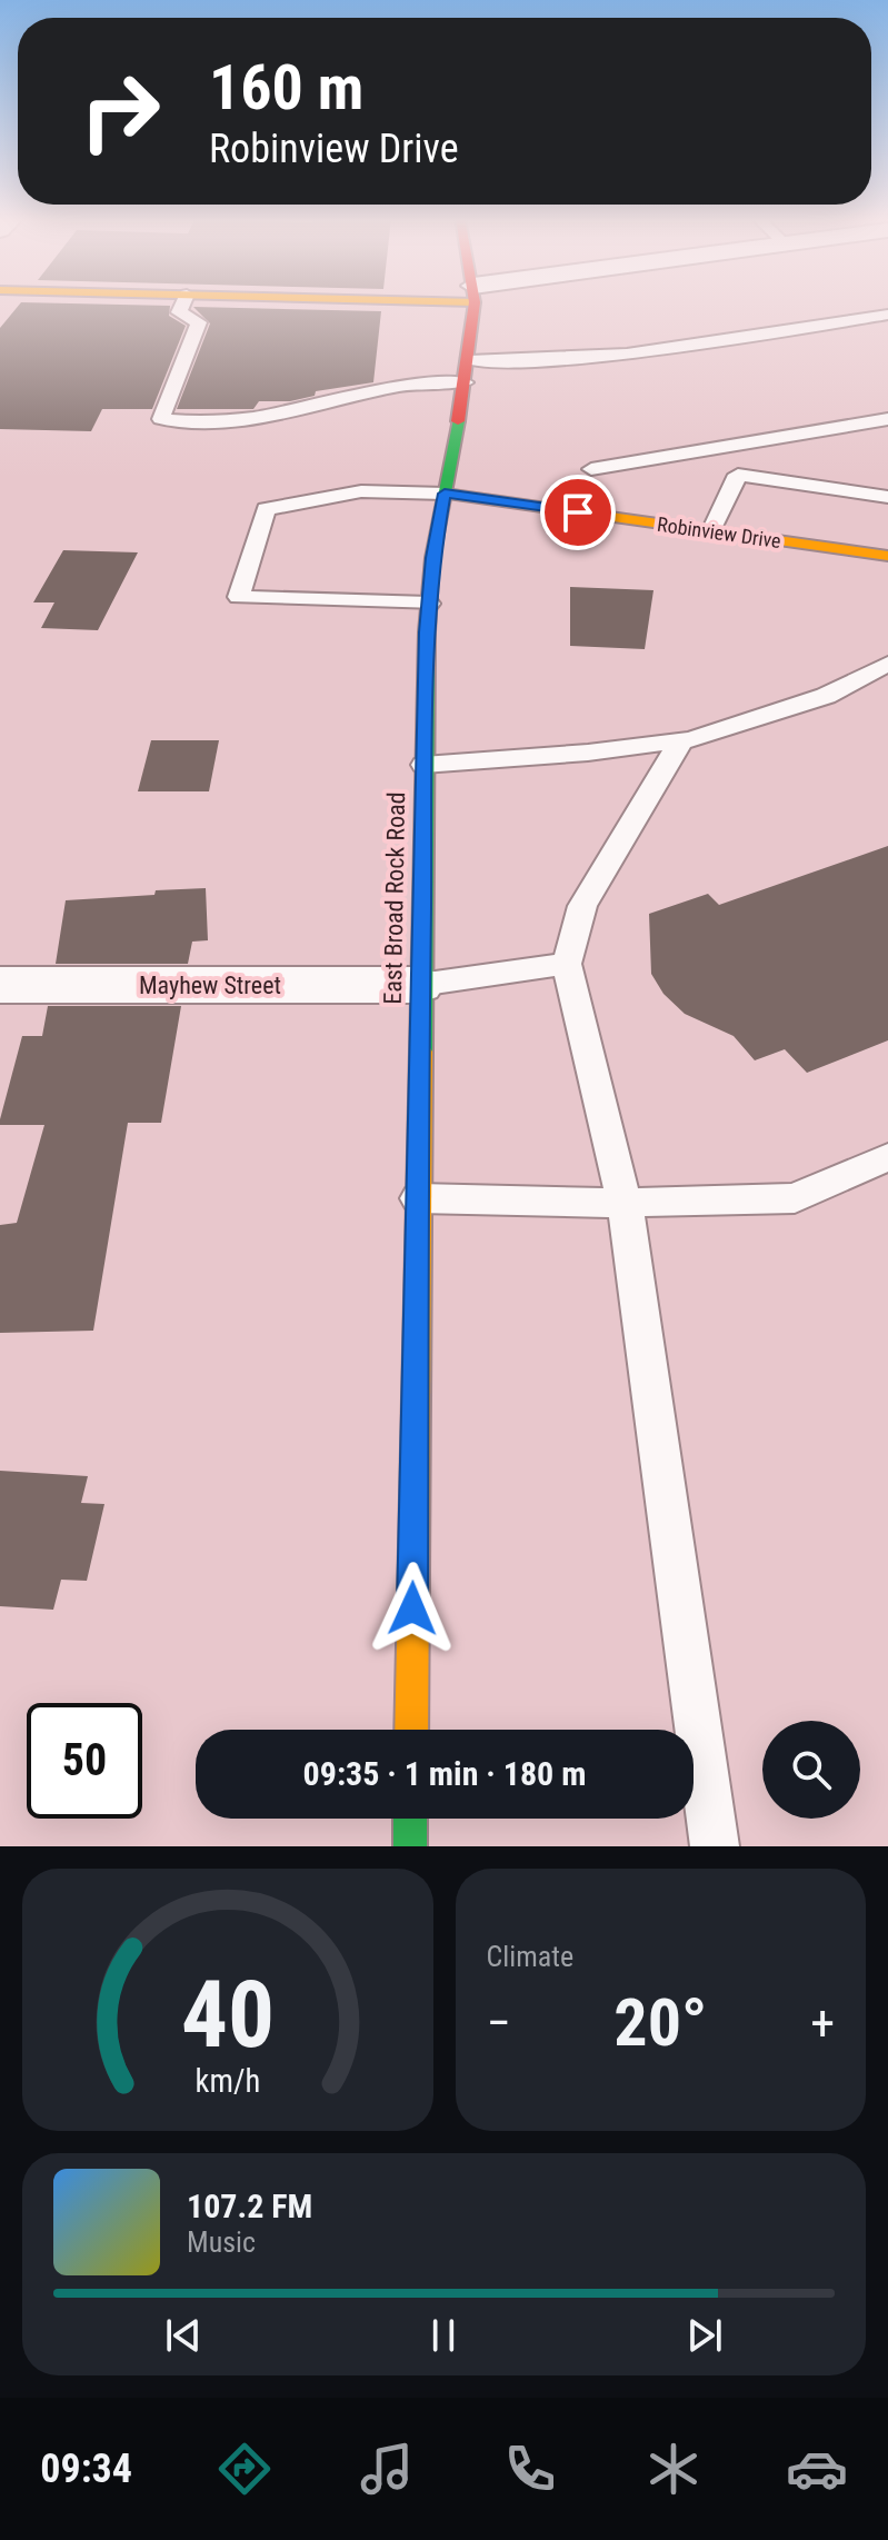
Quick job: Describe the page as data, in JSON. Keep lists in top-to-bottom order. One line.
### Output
{"streets":{"main road":["Robinview Drive","East Broad Rock Road"],"street":["Mayhew Street"]},"crossings":[["Robinview Drive","East Broad Rock Road"],["East Broad Rock Road","Mayhew Street"]],"page":{"turn":["160 m","Robinview Drive"],"limit":"50","trip":"09:35 · 1 min · 180 m","tile":"Climate","heat":["−","20°","+"],"song":["107.2 FM","Music"],"tabs":"09:34","gauge":["40","km/h"]}}
